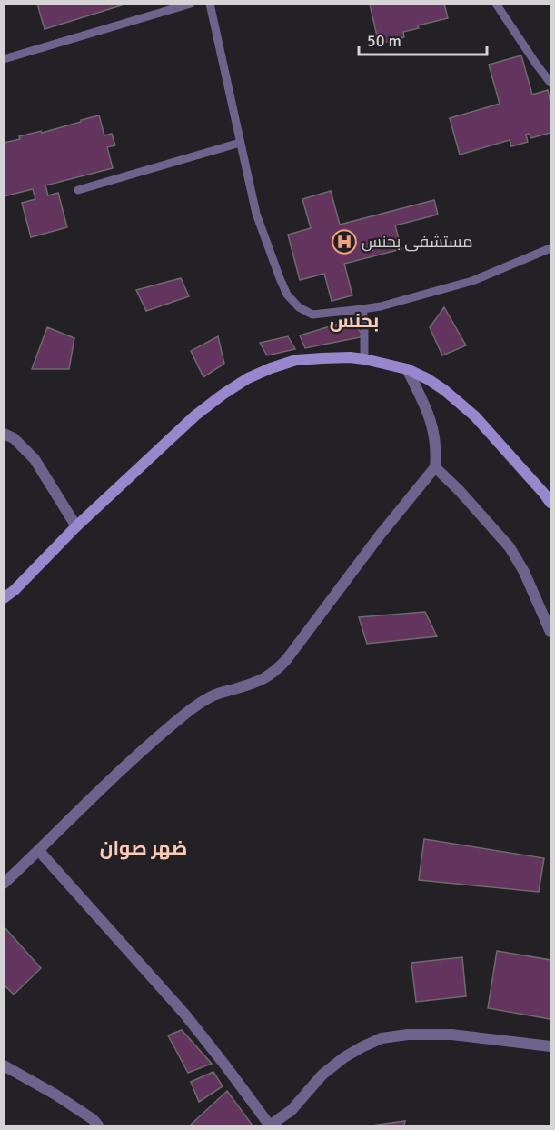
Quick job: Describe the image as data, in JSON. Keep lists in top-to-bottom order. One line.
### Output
{"districts":["بحنس","ضهر صوان"],"places":{"hospital":["مستشفى بحنس"]},"scale_bar":"50 m"}
